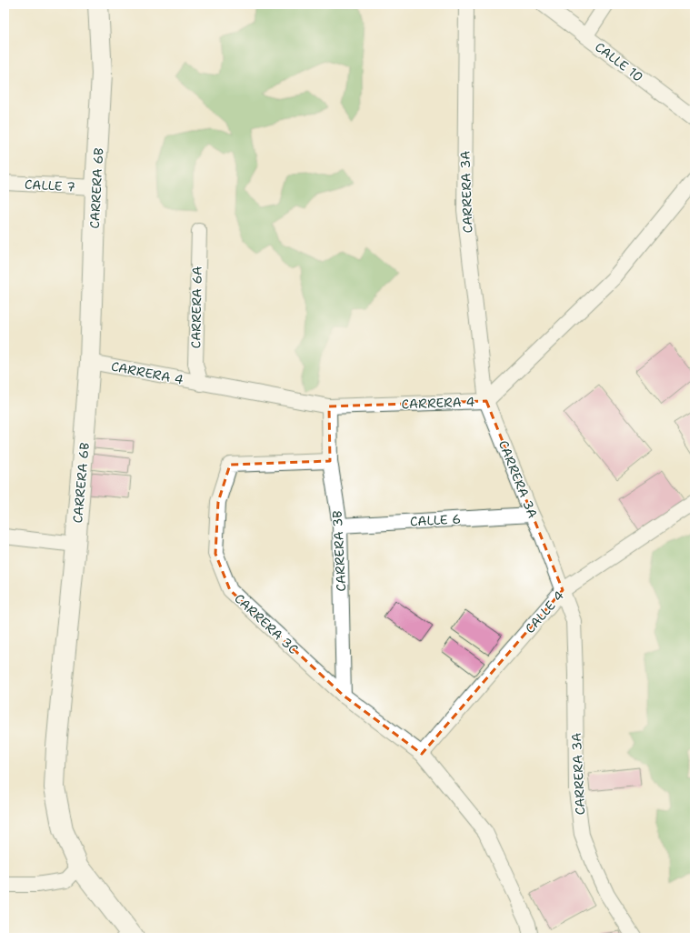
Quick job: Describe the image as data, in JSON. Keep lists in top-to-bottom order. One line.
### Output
{"streets":{"highway":["CARRERA 6B"],"street":["CALLE 10","CALLE 7","CARRERA 3A","CARRERA 6A","CARRERA 4","CALLE 6","CARRERA 3B","CALLE 4","CARRERA 3C"]},"crossings":[["CALLE 7","CARRERA 6B"],["CARRERA 6B","CARRERA 4"],["CARRERA 3A","CARRERA 4"],["CARRERA 3A","CALLE 6"],["CARRERA 3A","CALLE 4"],["CARRERA 6A","CARRERA 4"],["CARRERA 4","CARRERA 3B"],["CALLE 6","CARRERA 3B"],["CARRERA 3B","CARRERA 3C"]]}
